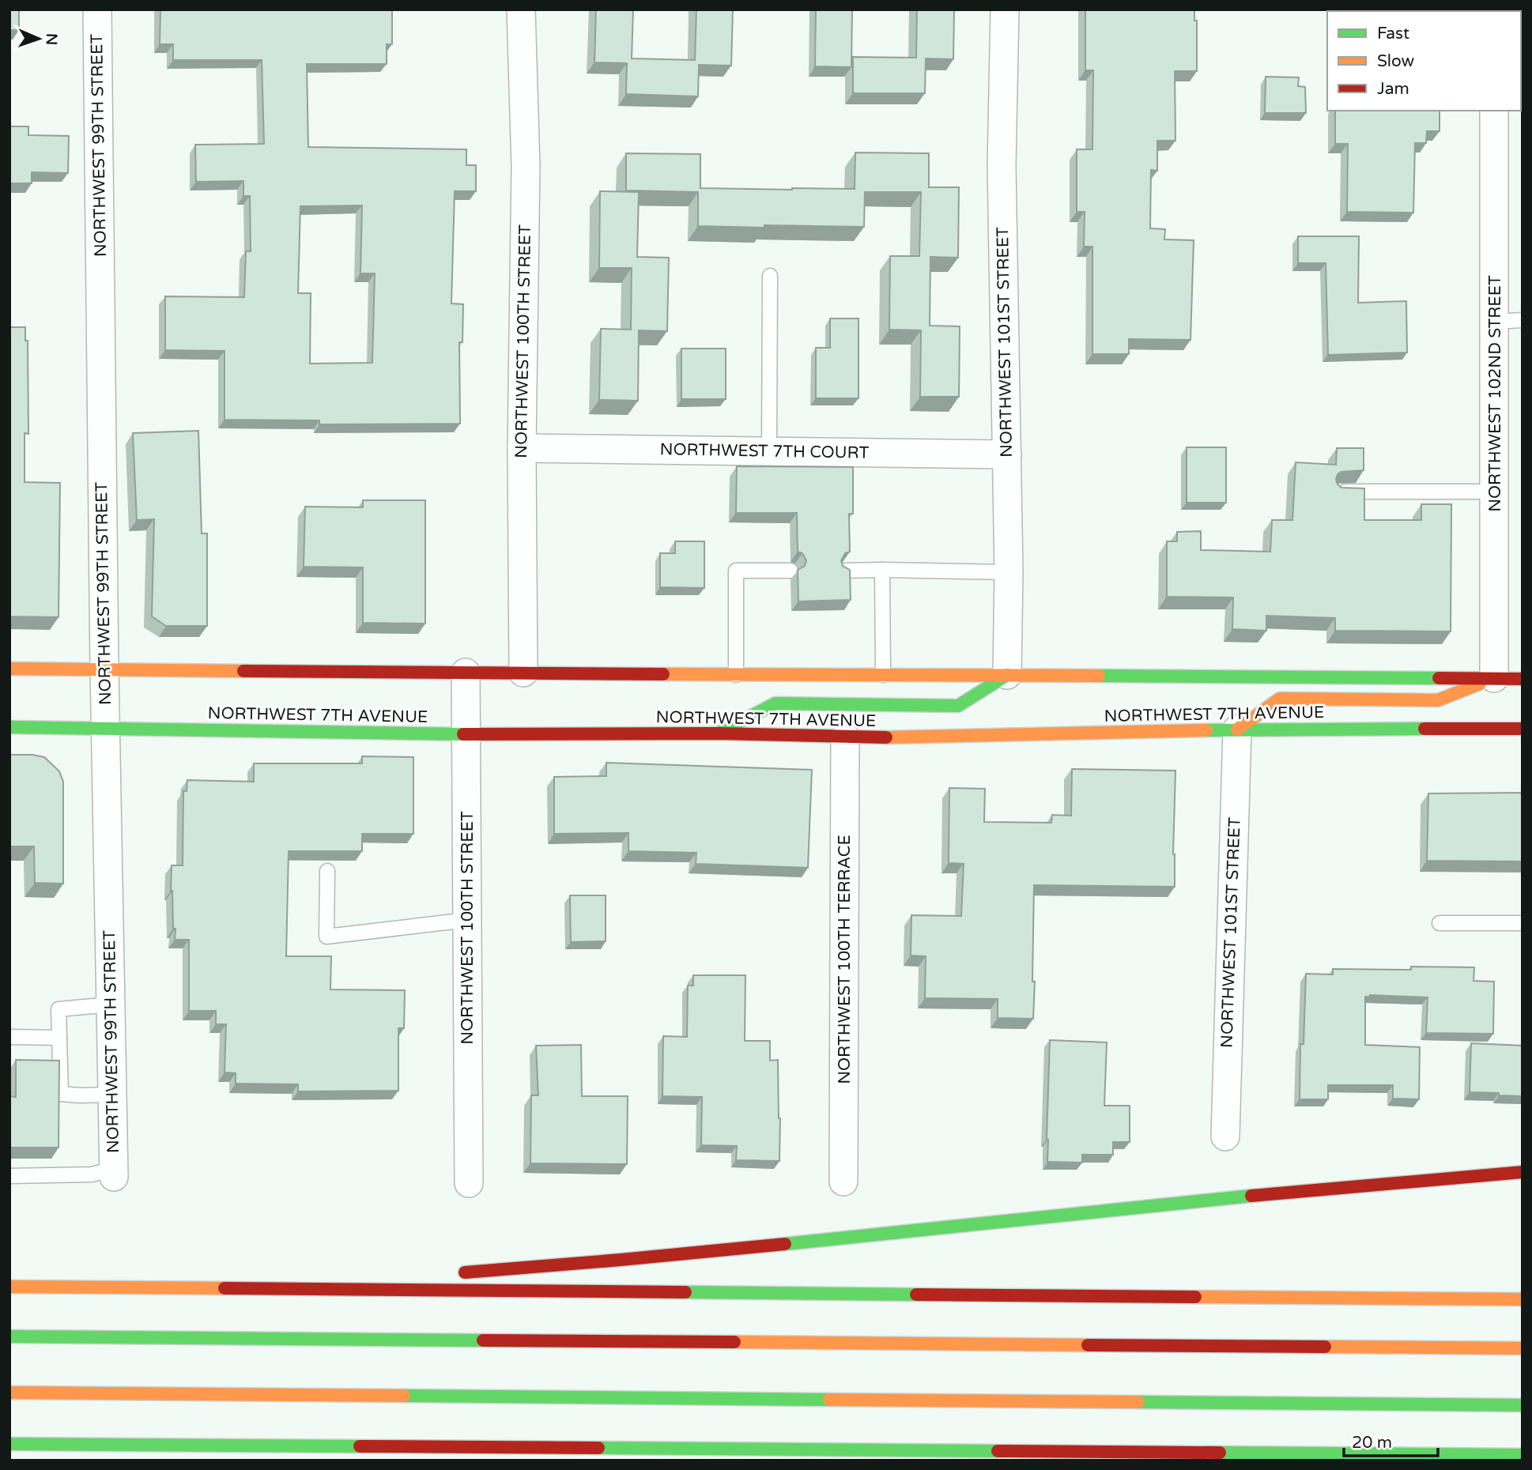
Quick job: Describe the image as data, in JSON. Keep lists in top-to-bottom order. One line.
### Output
{"streets":{"main road":["NORTHWEST 7TH AVENUE"],"street":["NORTHWEST 99TH STREET","NORTHWEST 100TH STREET","NORTHWEST 101ST STREET","NORTHWEST 102ND STREET","NORTHWEST 7TH COURT","NORTHWEST 100TH TERRACE"]},"crossings":[["NORTHWEST 99TH STREET","NORTHWEST 7TH AVENUE"],["NORTHWEST 100TH STREET","NORTHWEST 7TH COURT"],["NORTHWEST 100TH STREET","NORTHWEST 7TH AVENUE"],["NORTHWEST 101ST STREET","NORTHWEST 7TH COURT"],["NORTHWEST 101ST STREET","NORTHWEST 7TH AVENUE"],["NORTHWEST 7TH AVENUE","NORTHWEST 100TH TERRACE"]],"legend":["Fast","Slow","Jam"],"scale_bar":"20 m","north":"right"}
